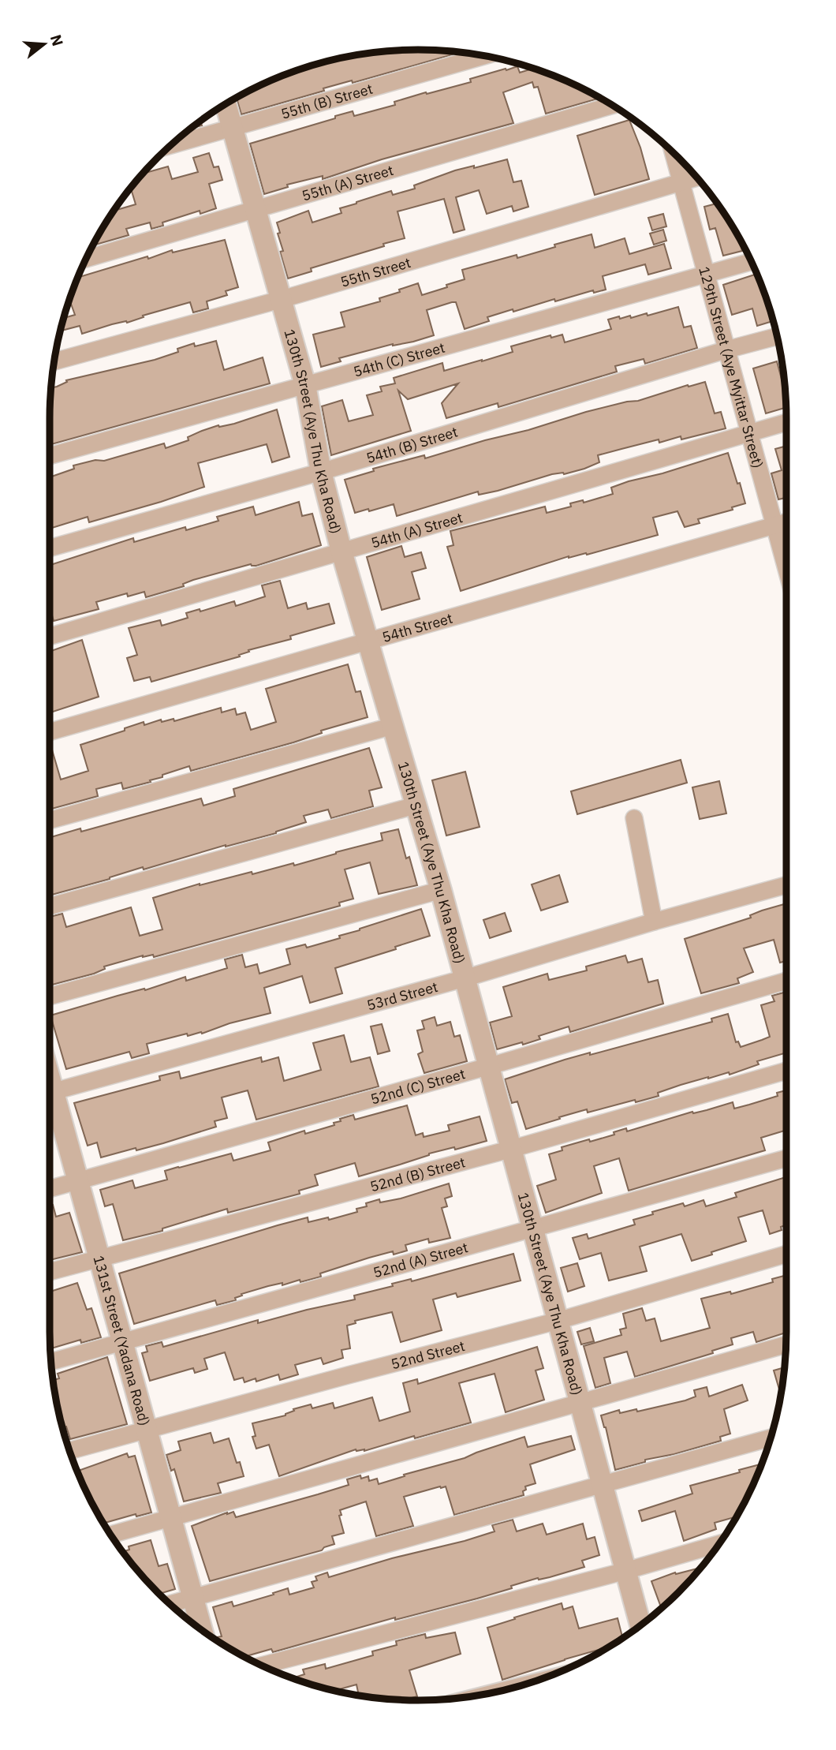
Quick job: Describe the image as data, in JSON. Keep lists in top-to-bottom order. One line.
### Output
{"streets":{"street":["55th (B) Street","55th (A) Street","55th Street","54th (C) Street","129th Street (Aye Myittar Street)","130th Street (Aye Thu Kha Road)","54th (B) Street","54th (A) Street","54th Street","53rd Street","52nd (C) Street","52nd (B) Street","52nd (A) Street","131st Street (Yadana Road)","52nd Street"]},"crossings":[["55th (B) Street","130th Street (Aye Thu Kha Road)"],["55th (A) Street","130th Street (Aye Thu Kha Road)"],["55th Street","129th Street (Aye Myittar Street)"],["55th Street","130th Street (Aye Thu Kha Road)"],["54th (C) Street","129th Street (Aye Myittar Street)"],["54th (C) Street","130th Street (Aye Thu Kha Road)"],["129th Street (Aye Myittar Street)","54th (B) Street"],["129th Street (Aye Myittar Street)","54th (A) Street"],["129th Street (Aye Myittar Street)","54th Street"],["130th Street (Aye Thu Kha Road)","54th (B) Street"],["130th Street (Aye Thu Kha Road)","54th (A) Street"],["130th Street (Aye Thu Kha Road)","54th Street"],["130th Street (Aye Thu Kha Road)","53rd Street"],["130th Street (Aye Thu Kha Road)","52nd (C) Street"],["130th Street (Aye Thu Kha Road)","52nd (B) Street"],["130th Street (Aye Thu Kha Road)","52nd (A) Street"],["130th Street (Aye Thu Kha Road)","52nd Street"],["52nd (C) Street","131st Street (Yadana Road)"],["52nd (B) Street","131st Street (Yadana Road)"],["52nd (A) Street","131st Street (Yadana Road)"],["131st Street (Yadana Road)","52nd Street"]],"north":"right"}
